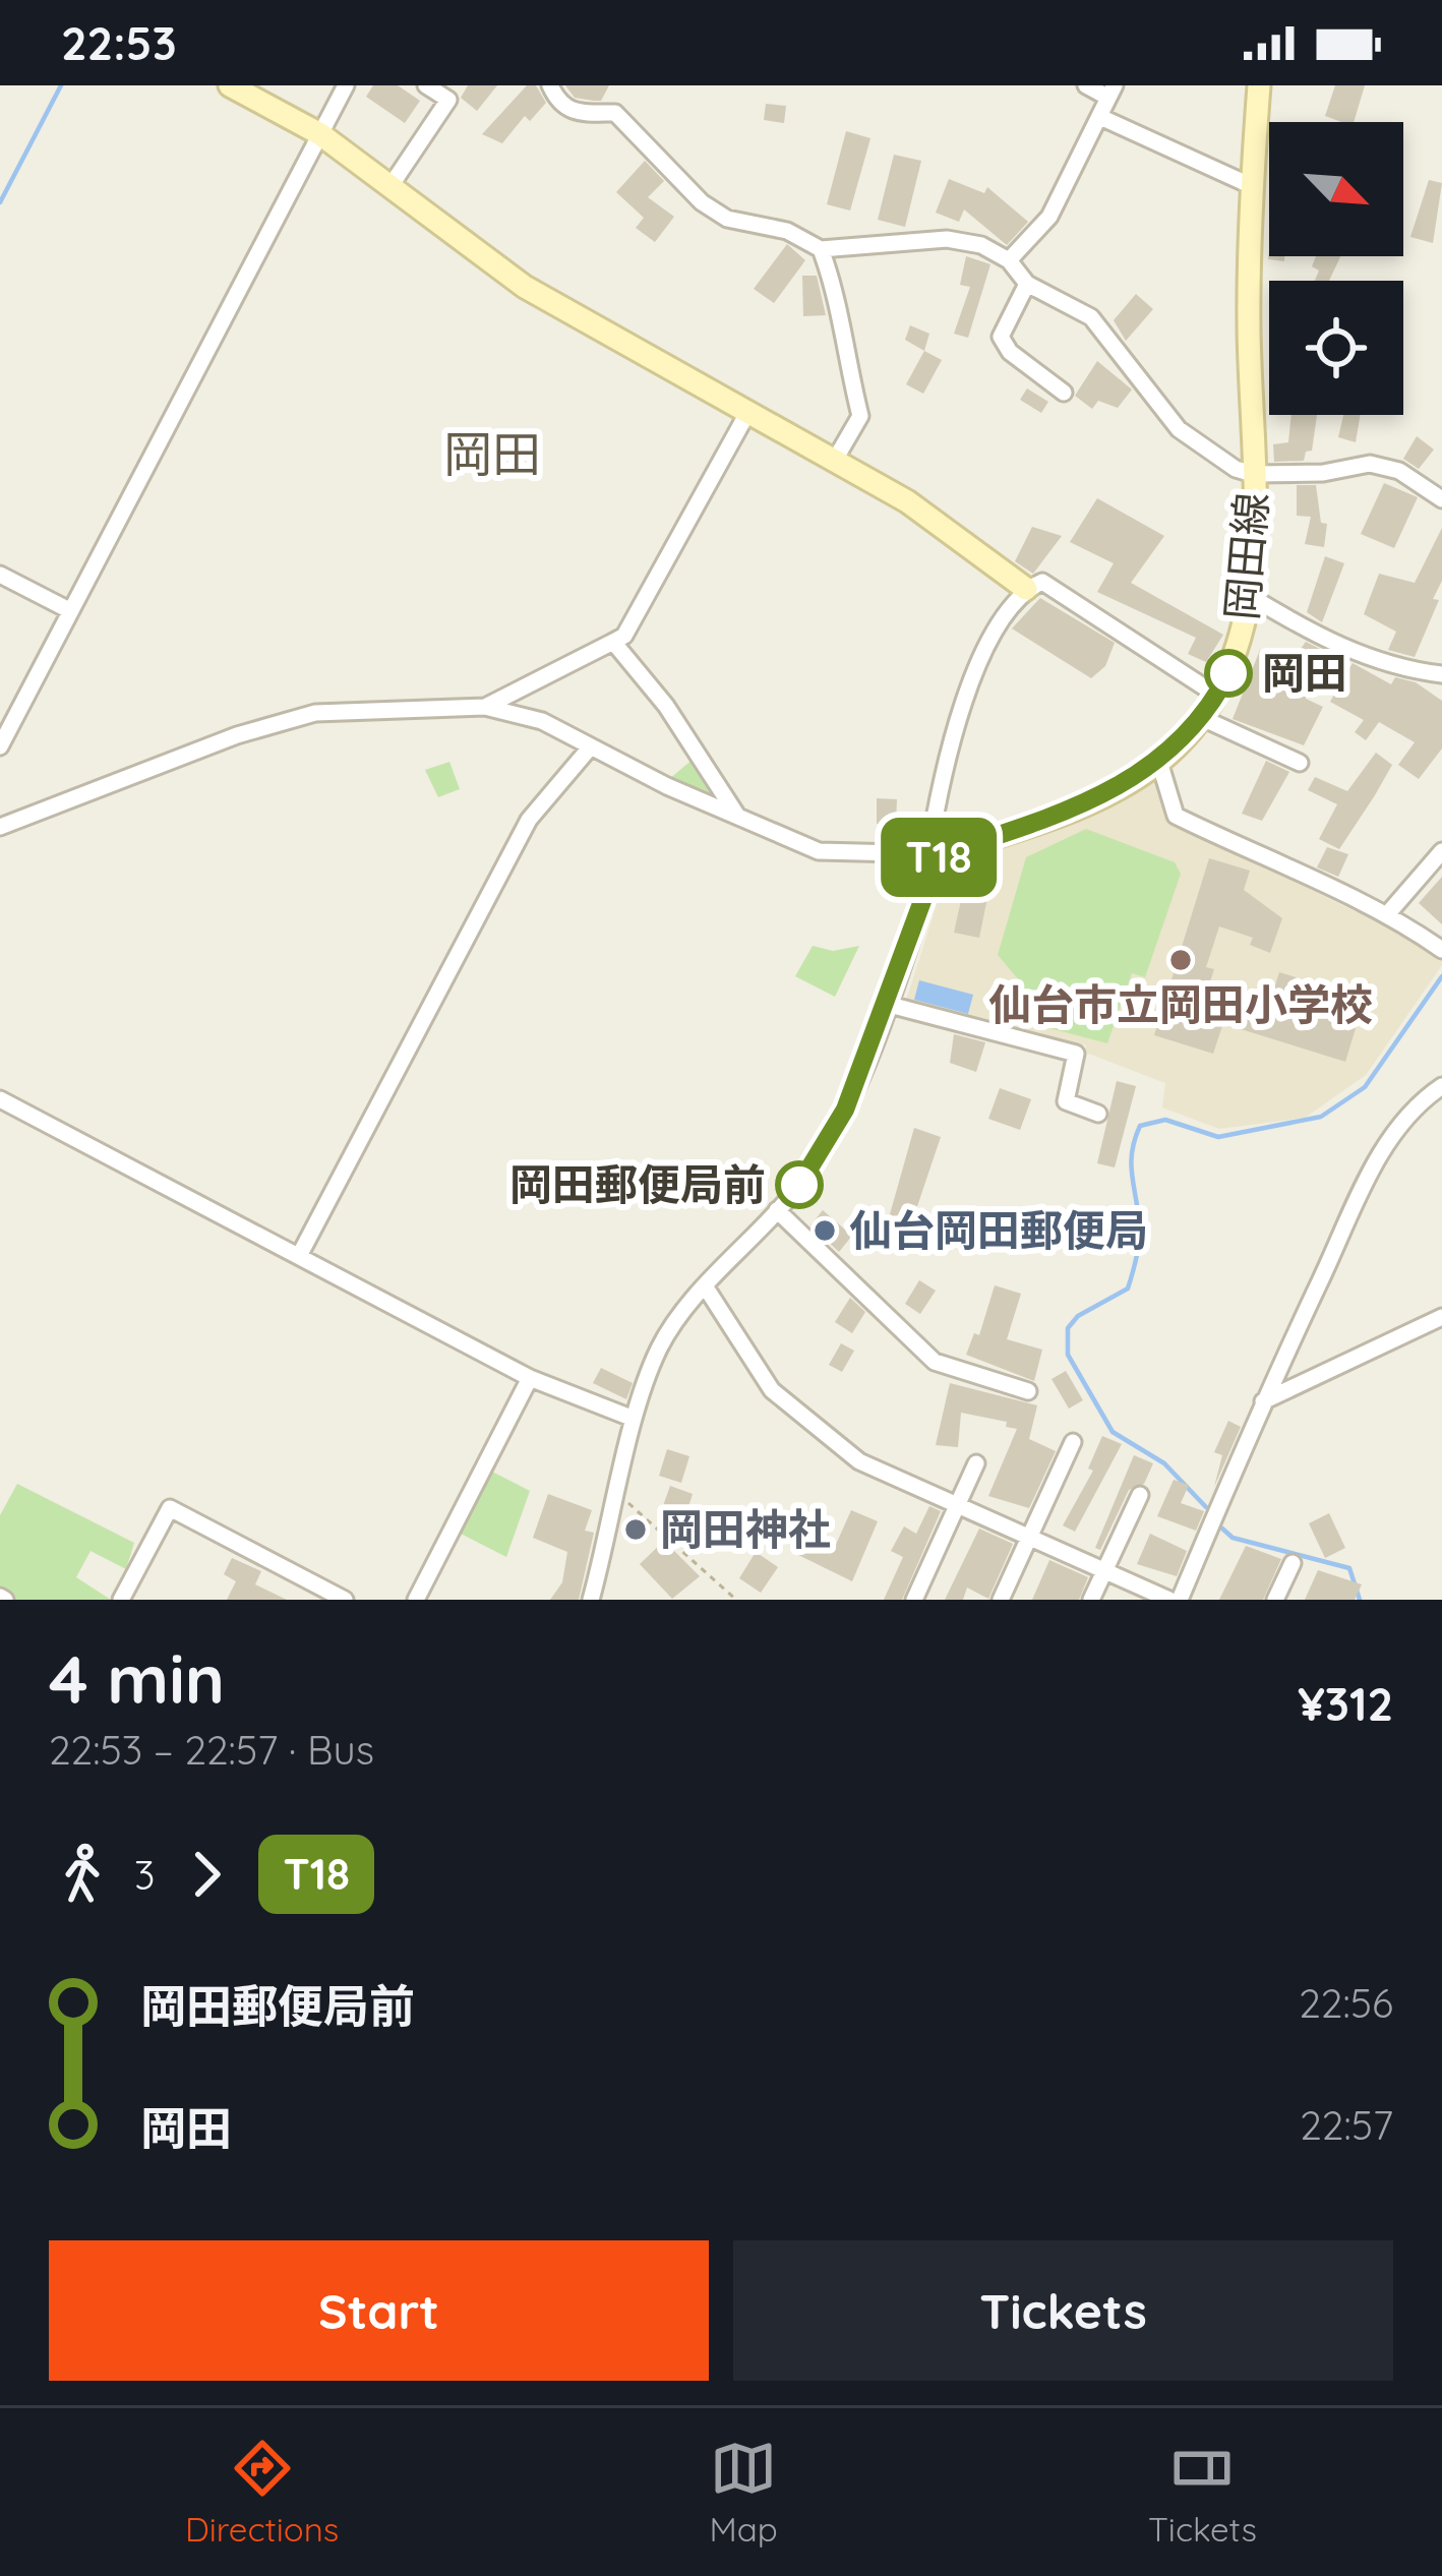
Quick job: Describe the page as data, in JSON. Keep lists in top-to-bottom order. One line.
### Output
{"streets":{"street":["岡田線"]},"districts":["岡田"],"places":["岡田","仙台市立岡田小学校","岡田郵便局前","仙台岡田郵便局","岡田神社"],"lines":["bus line T18"],"north":"bottom right","page":{"status":"22:53","on_map":"T18","heading":["4 min","22:53 – 22:57 · Bus","¥312"],"legs":["3","T18"],"list":[{"name":"岡田郵便局前","value":"22:56"},{"name":"岡田","value":"22:57"}],"buttons":["Start","Tickets"],"tabs":["Directions","Map","Tickets"]}}
